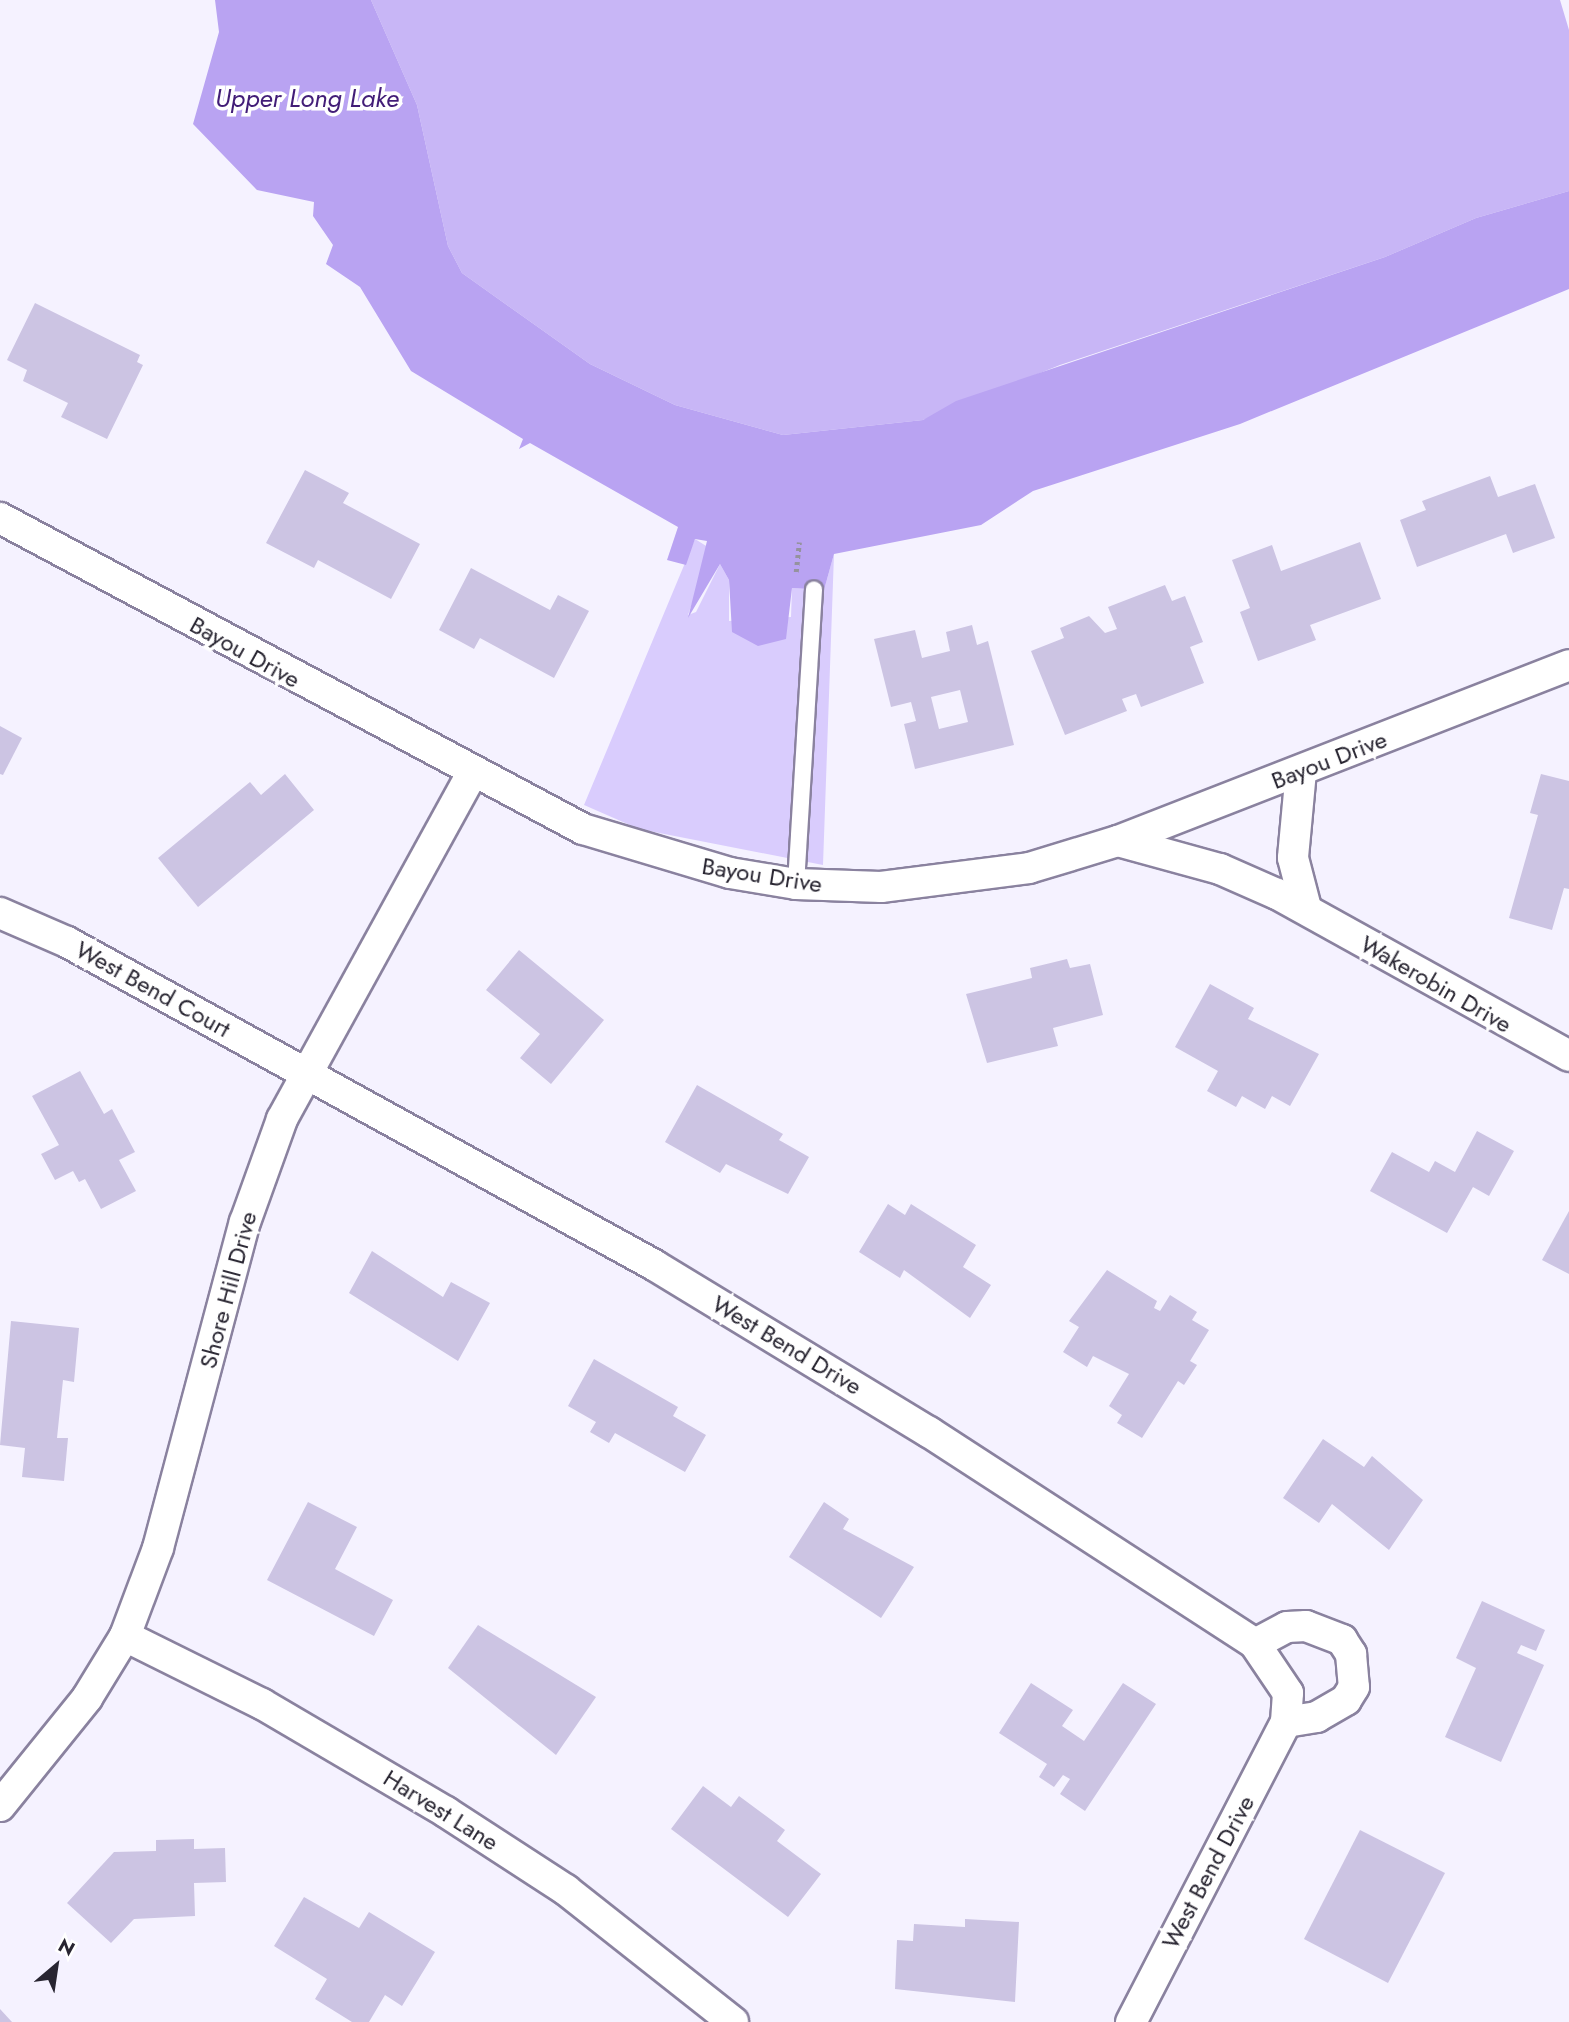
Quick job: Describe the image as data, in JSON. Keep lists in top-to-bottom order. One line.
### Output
{"streets":{"street":["Bayou Drive","Wakerobin Drive","West Bend Court","Shore Hill Drive","West Bend Drive","Harvest Lane"]},"crossings":[["Bayou Drive","Wakerobin Drive"],["Bayou Drive","Shore Hill Drive"],["West Bend Court","Shore Hill Drive"],["West Bend Court","West Bend Drive"],["Shore Hill Drive","West Bend Drive"],["Shore Hill Drive","Harvest Lane"]],"water":["Upper Long Lake"],"north":"top right"}
